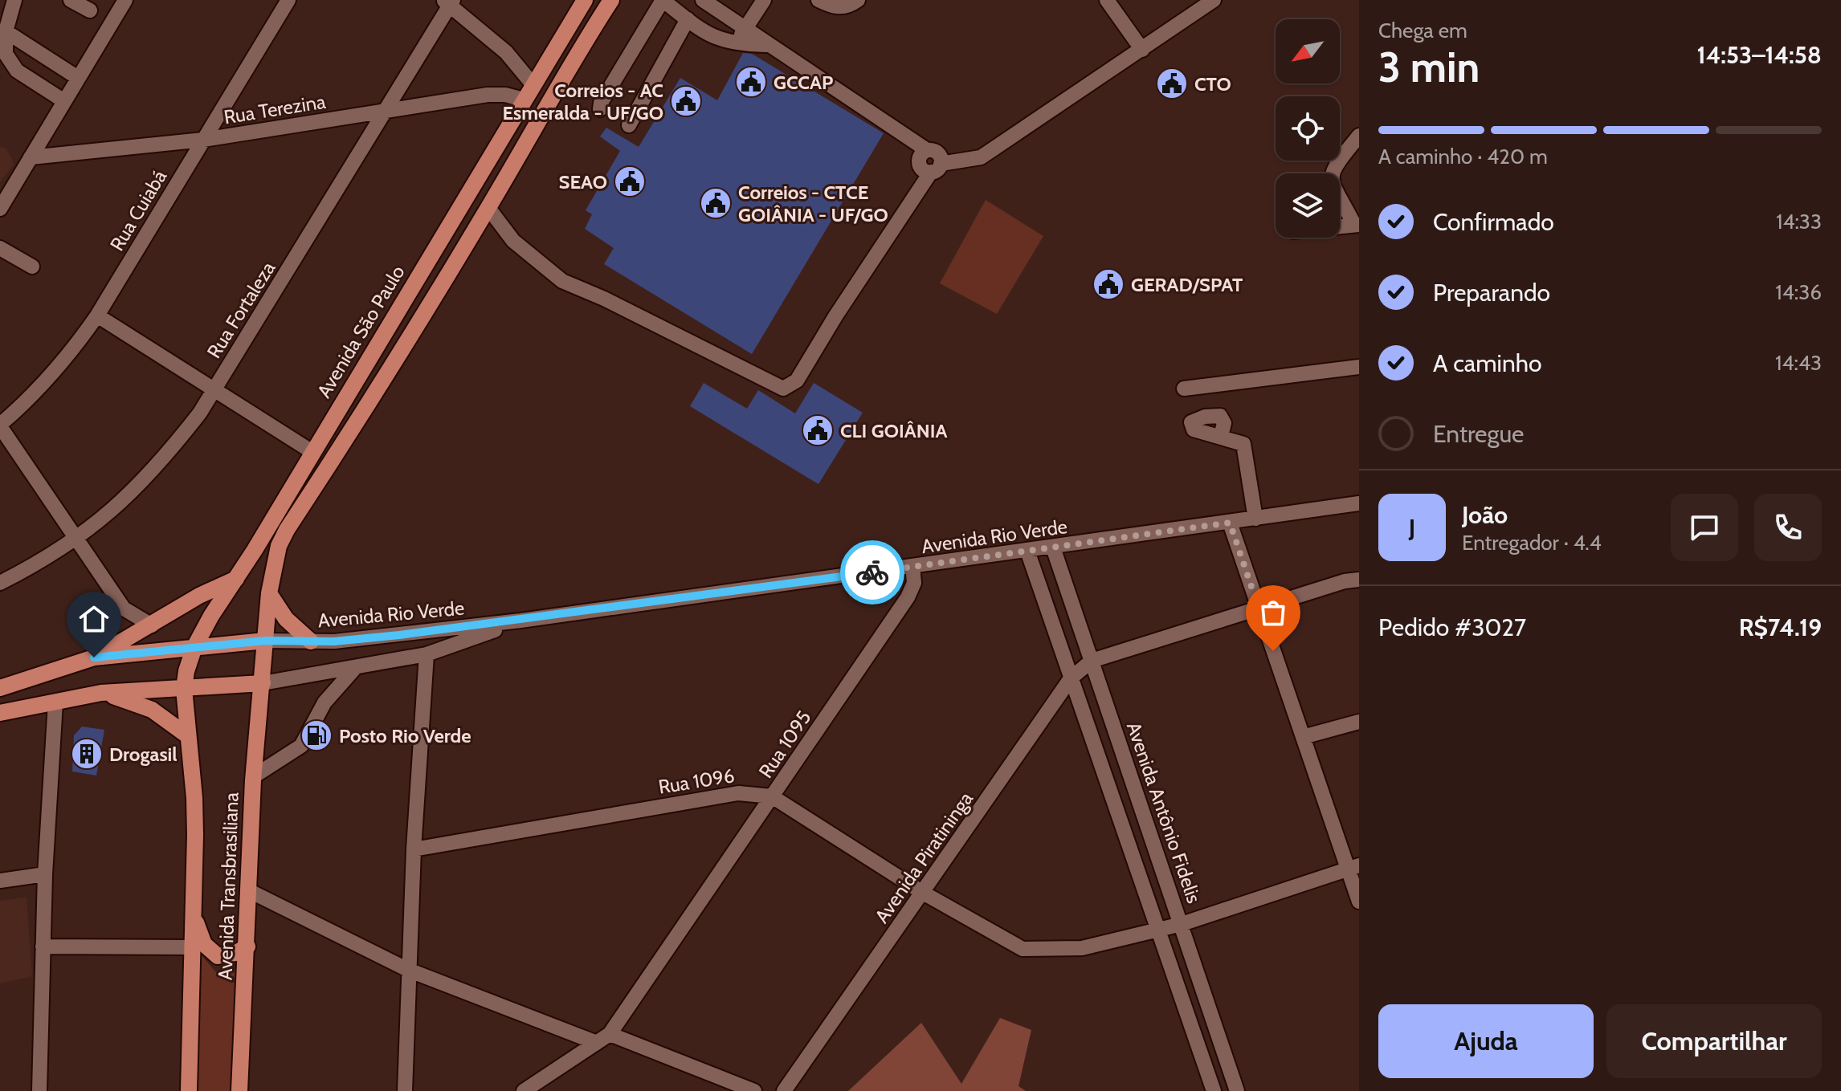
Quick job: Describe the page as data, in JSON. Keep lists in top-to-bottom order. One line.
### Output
{"streets":{"main road":["Avenida São Paulo","Avenida Transbrasiliana"],"street":["Rua Terezina","Rua Cuiabá","Rua Fortaleza","Avenida Rio Verde","Rua 1095","Rua 1096","Avenida Antônio Fidelis","Avenida Piratininga"]},"crossings":[["Rua Terezina","Rua Cuiabá"],["Rua Terezina","Rua Fortaleza"],["Rua Terezina","Avenida São Paulo"],["Avenida São Paulo","Avenida Transbrasiliana"],["Avenida Rio Verde","Rua 1095"],["Avenida Rio Verde","Avenida Antônio Fidelis"],["Avenida Rio Verde","Avenida Transbrasiliana"],["Rua 1095","Rua 1096"],["Rua 1096","Avenida Piratininga"],["Avenida Antônio Fidelis","Avenida Piratininga"]],"places":{"public building":["GCCAP","CTO","Correios - AC Esmeralda - UF/GO","SEAO","Correios - CTCE GOIÂNIA - UF/GO","GERAD/SPAT","CLI GOIÂNIA"],"fuel station":["Posto Rio Verde"],"building":["Drogasil"]},"north":"bottom left","page":{"heading":["3 min","Chega em","14:53–14:58"],"panel":["João","Entregador · 4.4","Pedido #3027","R$74.19"],"bar":"A caminho · 420 m","list":[["Confirmado","14:33"],["Preparando","14:36"],["A caminho","14:43"],"Entregue"],"round":"J","buttons":["Ajuda","Compartilhar"]}}
